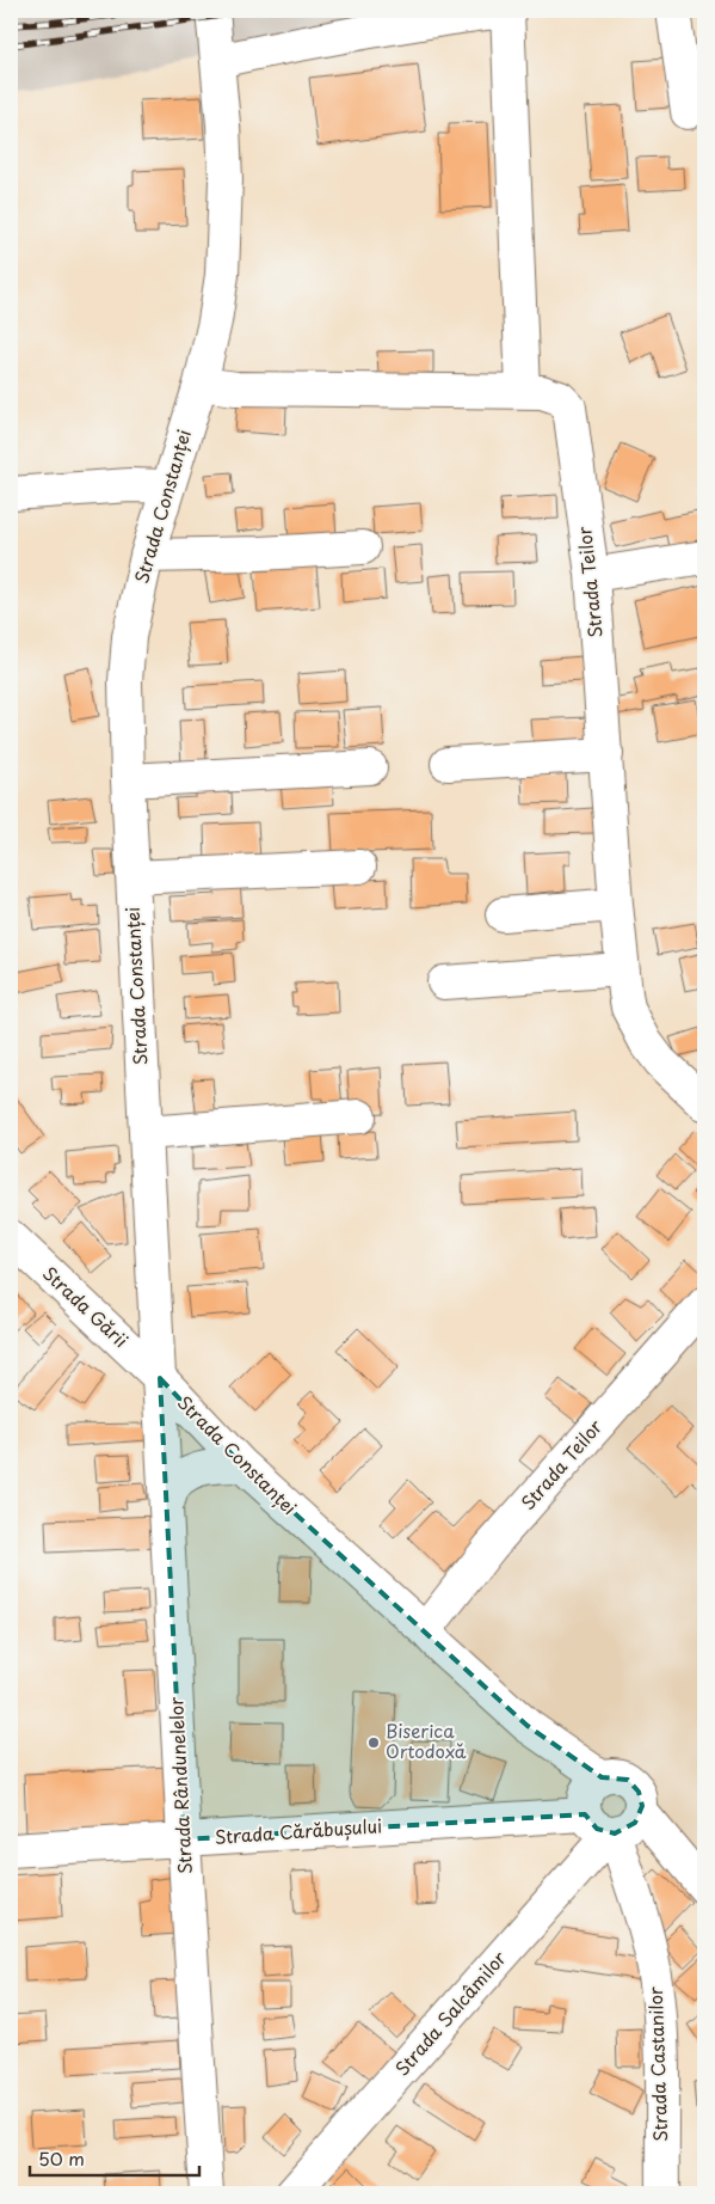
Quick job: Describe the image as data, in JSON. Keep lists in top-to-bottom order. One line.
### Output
{"streets":{"street":["Strada Constanței","Strada Teilor","Strada Gării","Strada Rândunelelor","Strada Cărăbușului","Strada Salcâmilor","Strada Castanilor"]},"crossings":[["Strada Constanței","Strada Teilor"],["Strada Constanței","Strada Gării"],["Strada Constanței","Strada Rândunelelor"],["Strada Constanței","Strada Cărăbușului"],["Strada Constanței","Strada Salcâmilor"],["Strada Constanței","Strada Castanilor"],["Strada Gării","Strada Rândunelelor"],["Strada Rândunelelor","Strada Cărăbușului"],["Strada Cărăbușului","Strada Salcâmilor"],["Strada Cărăbușului","Strada Castanilor"],["Strada Salcâmilor","Strada Castanilor"]],"places":["Biserica Ortodoxă"],"scale_bar":"50 m"}
